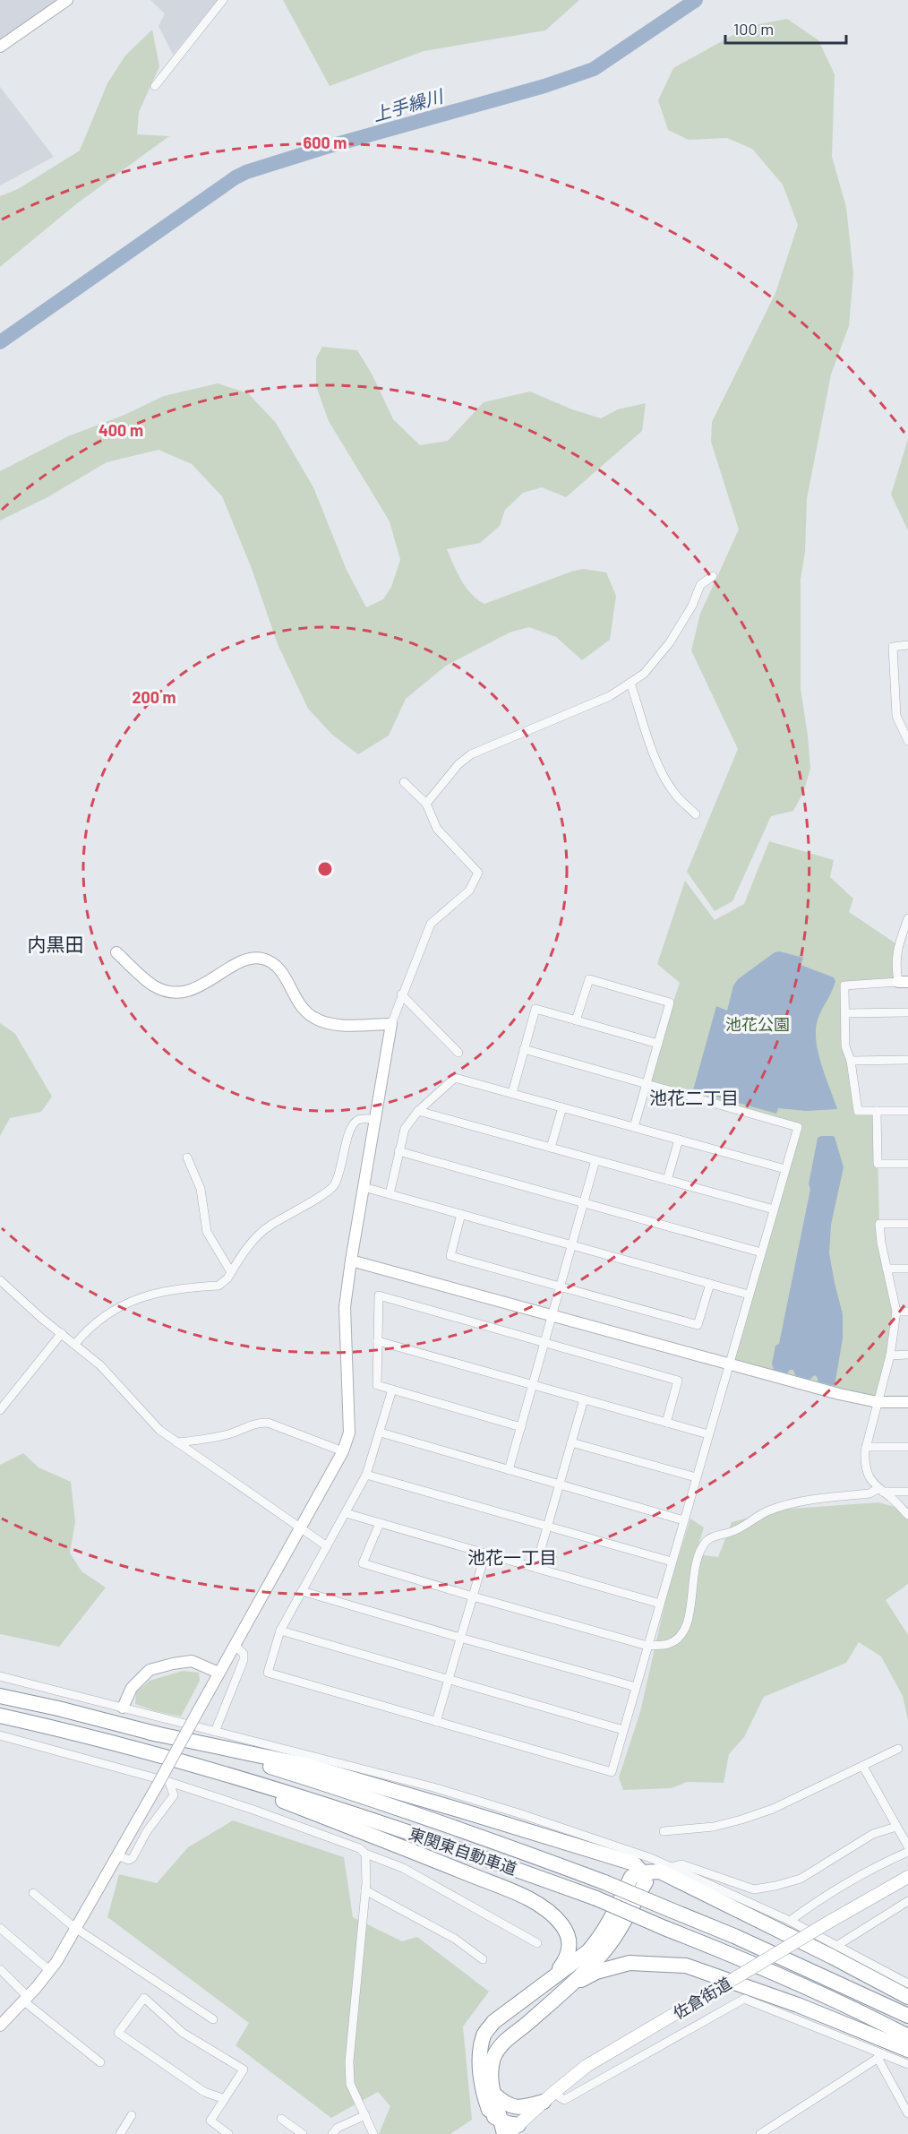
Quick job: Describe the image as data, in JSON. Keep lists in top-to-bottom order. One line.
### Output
{"streets":{"highway":["東関東自動車道"],"main road":["佐倉街道"]},"districts":["内黒田","池花二丁目","池花一丁目"],"water":["上手繰川"],"parks":["池花公園"],"scale_bar":"100 m","rings":["600 m","400 m","200 m"]}
